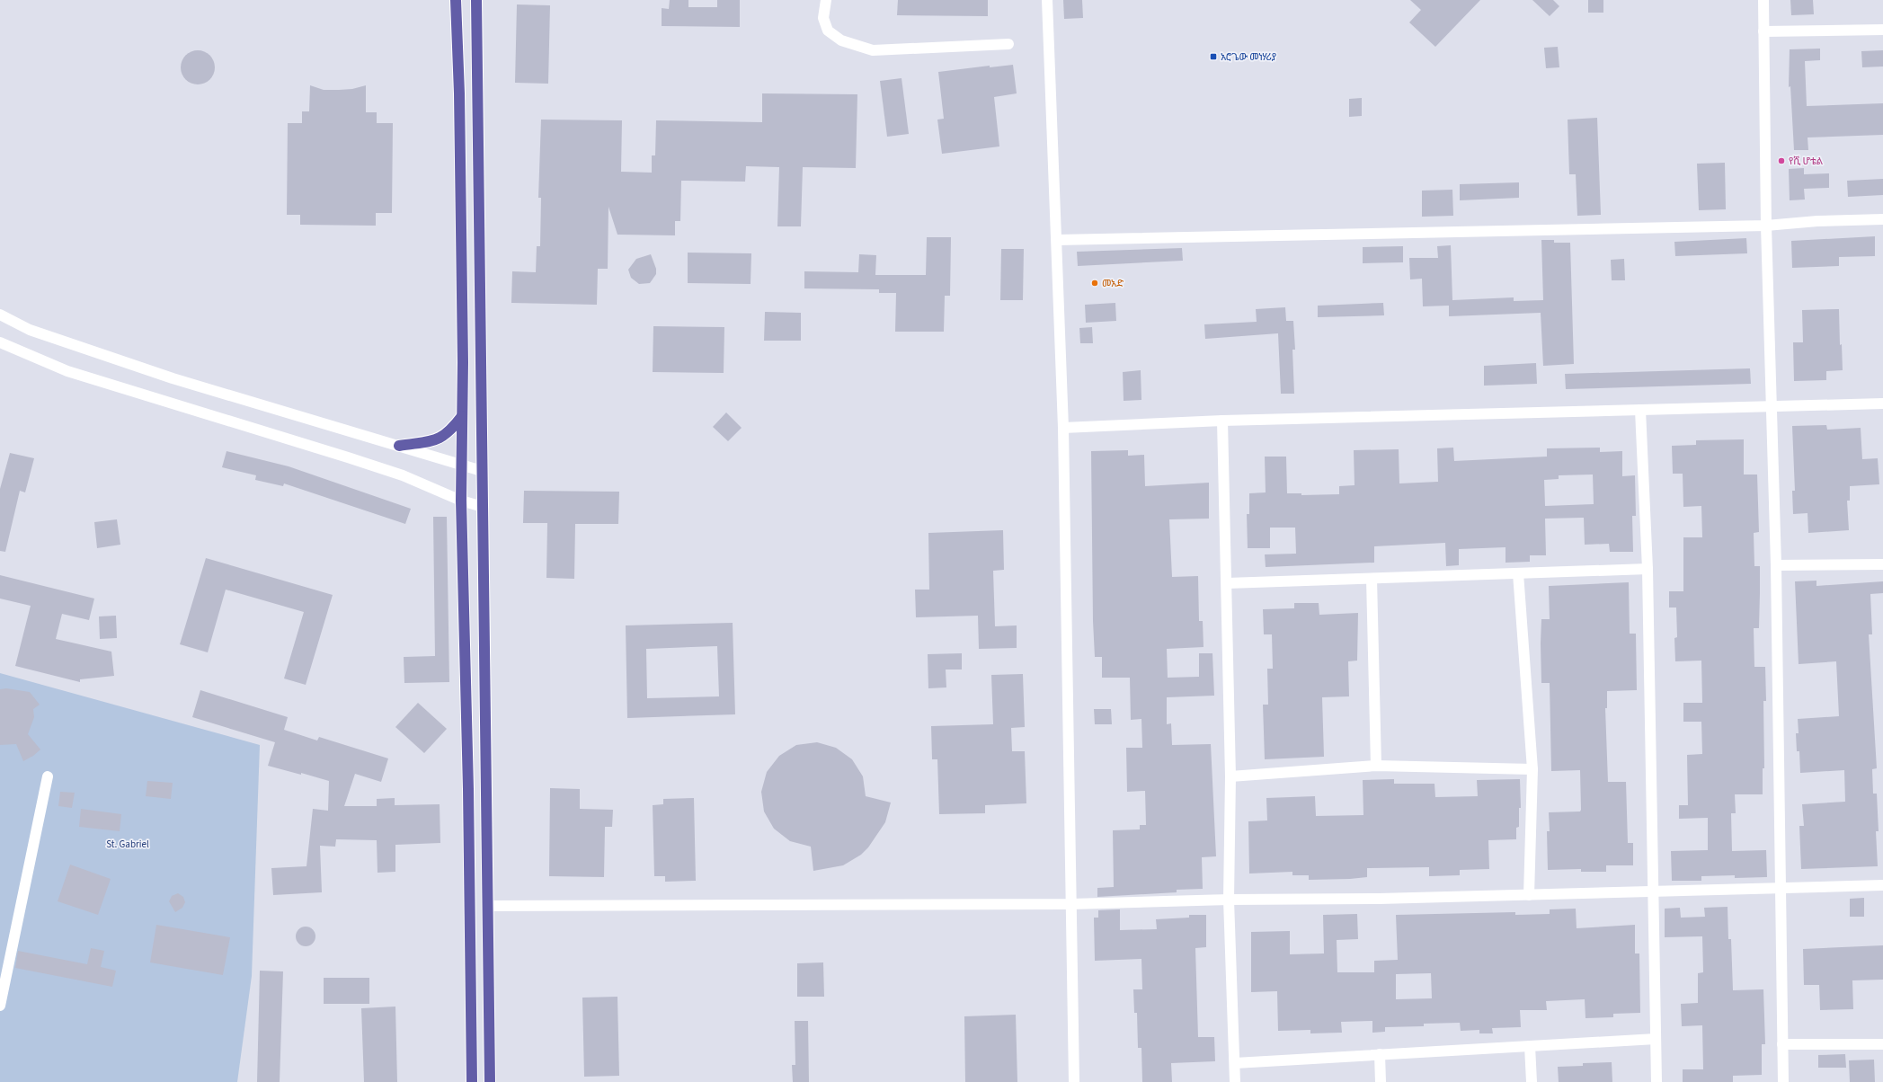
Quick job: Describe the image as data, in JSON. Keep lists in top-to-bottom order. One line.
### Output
{"parks":["St. Gabriel"],"places":{"transit":["አሮጌው መነሃሪያ"],"other":["የሺ ሆቴል","መአድ"]}}
